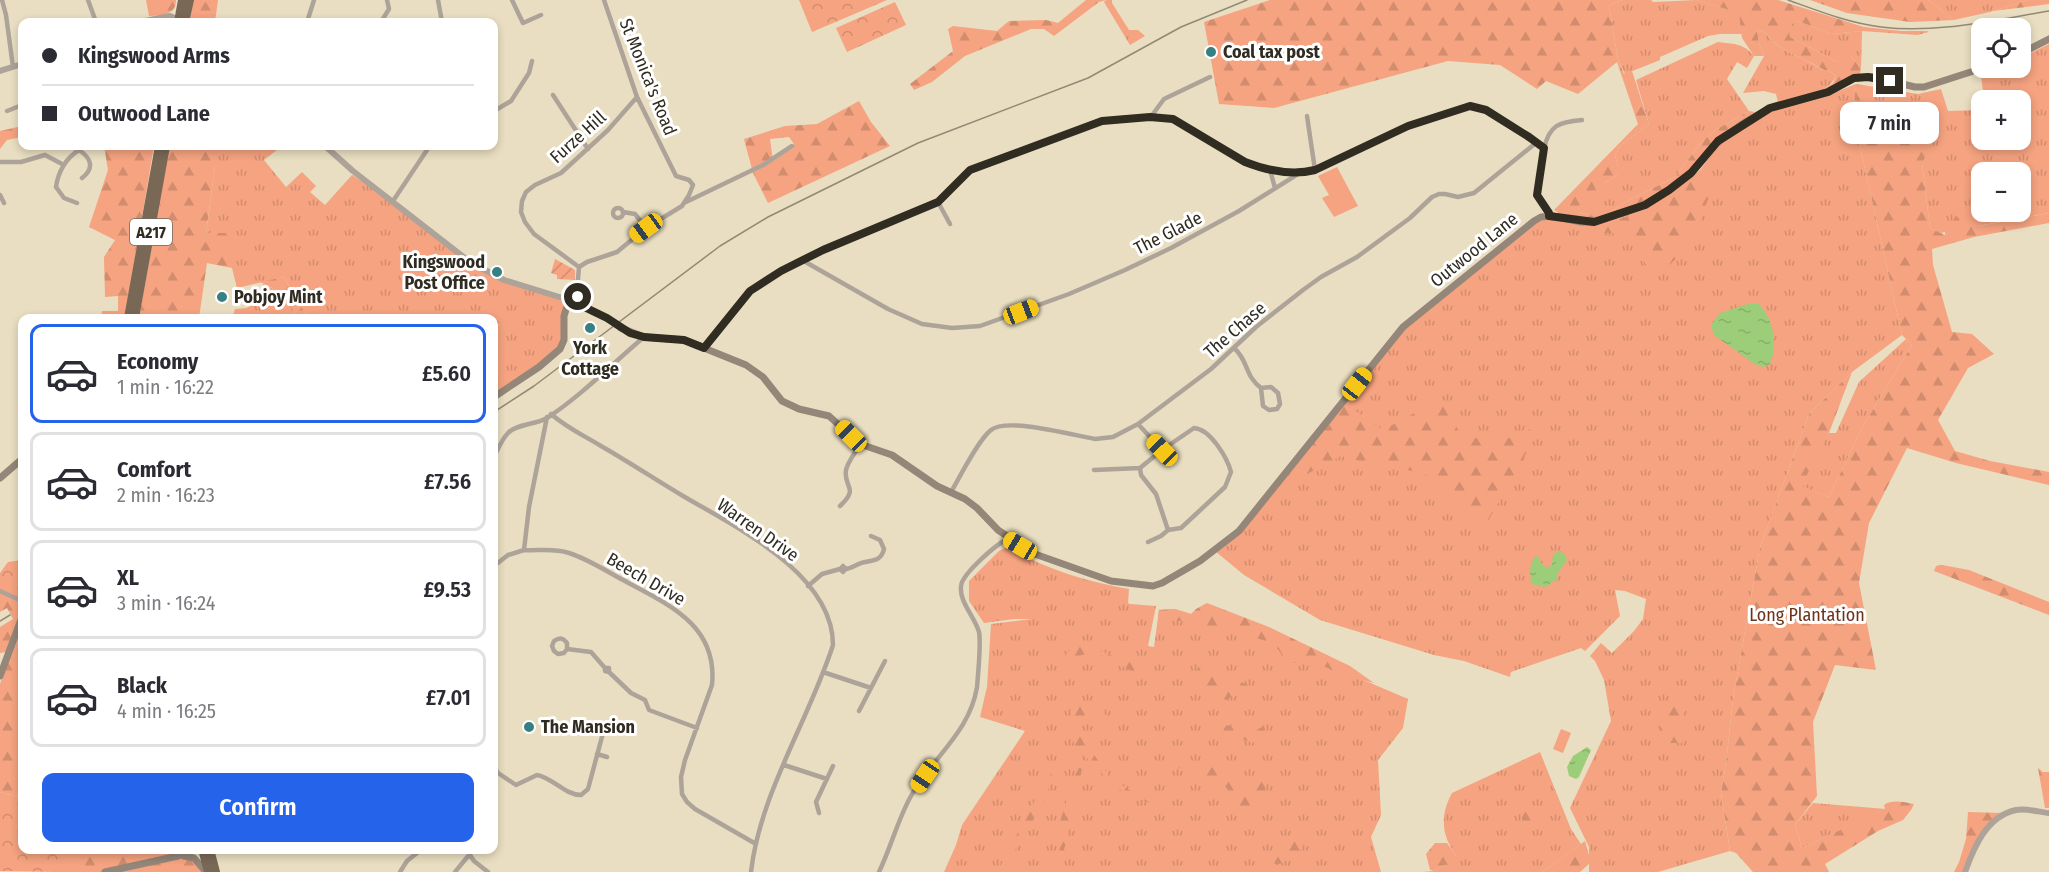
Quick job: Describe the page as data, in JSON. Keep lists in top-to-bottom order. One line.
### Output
{"streets":{"highway":["A217"],"main road":["Outwood Lane"],"street":["St Monica's Road","Furze Hill","The Glade","The Chase","Warren Drive","Beech Drive"]},"crossings":[["St Monica's Road","Furze Hill"],["The Glade","The Chase"],["Outwood Lane","The Chase"],["Warren Drive","Beech Drive"]],"parks":["Long Plantation"],"places":["Coal tax post","Kingswood Post Office","Pobjoy Mint","York Cottage","The Mansion"],"page":{"map_buttons":["+","−"],"banner":["Kingswood Arms","Outwood Lane"],"bubble":"7 min","list":[{"name":"Economy","note":"1 min · 16:22","value":"£5.60"},{"name":"Comfort","note":"2 min · 16:23","value":"£7.56"},{"name":"XL","note":"3 min · 16:24","value":"£9.53"},{"name":"Black","note":"4 min · 16:25","value":"£7.01"}],"buttons":"Confirm"}}
